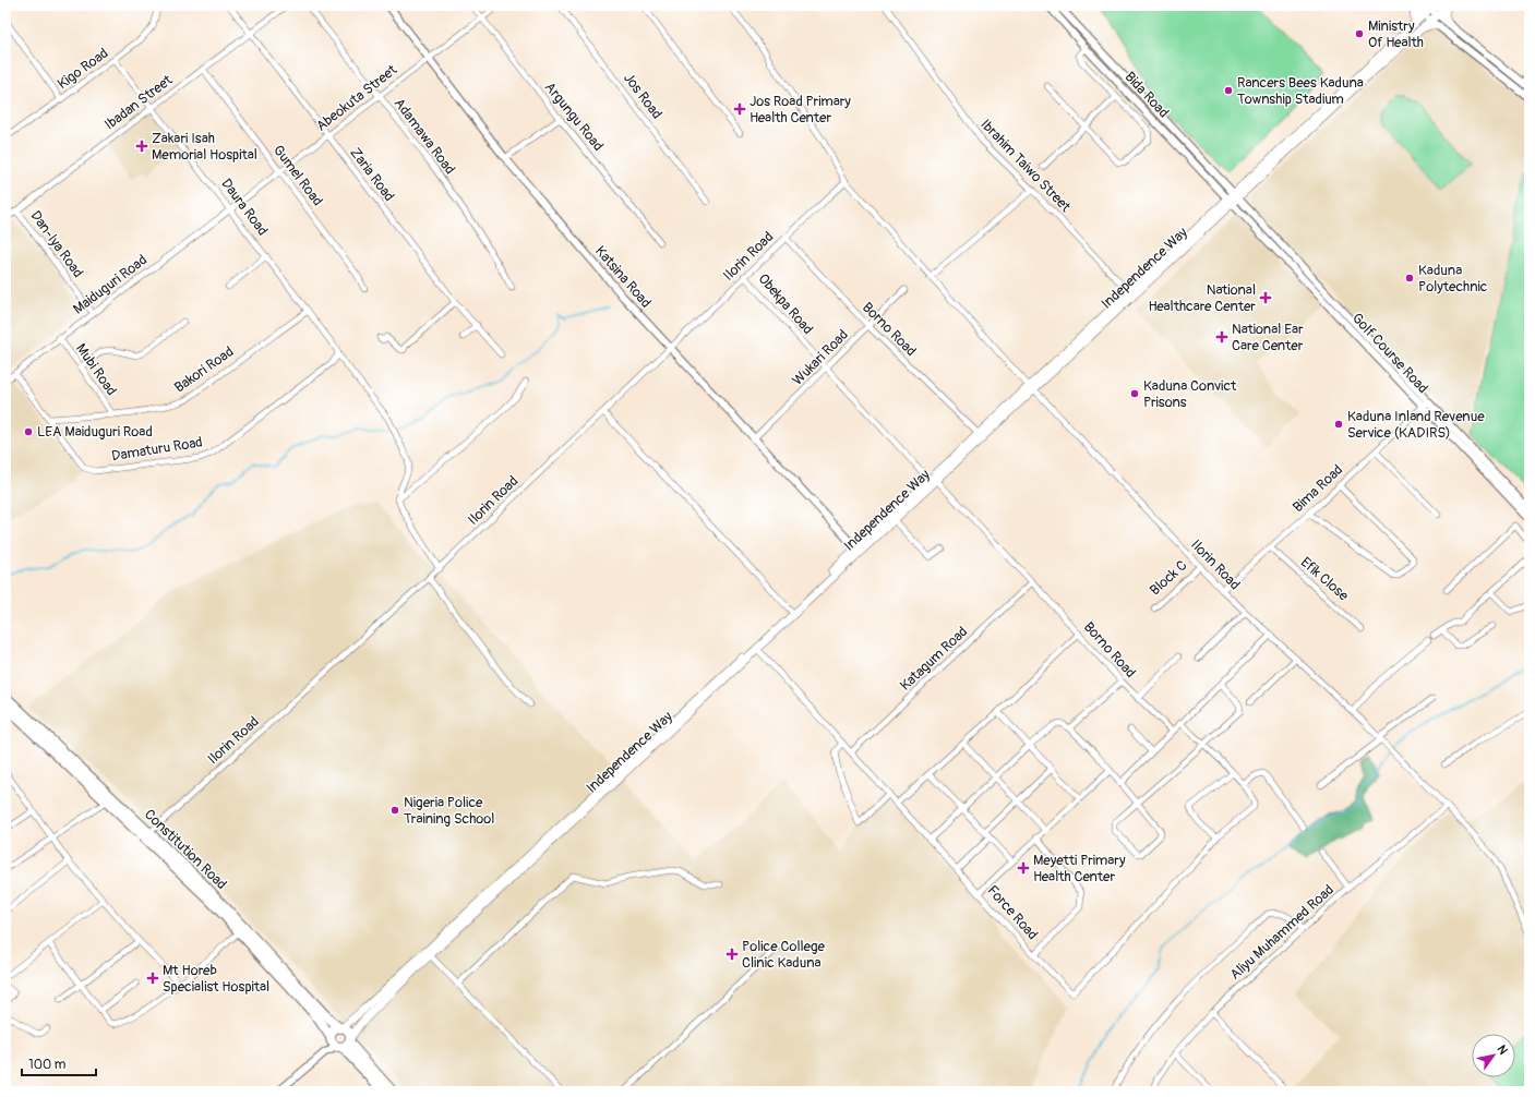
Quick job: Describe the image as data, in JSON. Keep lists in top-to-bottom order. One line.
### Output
{"streets":{"main road":["Independence Way","Constitution Road"],"street":["Kigo Road","Bida Road","Jos Road","Abeokuta Street","Ibadan Street","Argungu Road","Adamawa Road","Ibrahim Taiwo Street","Zaria Road","Gumel Road","Daura Road","Dan-Iya Road","Ilorin Road","Katsina Road","Maiduguri Road","Obekpa Road","Borno Road","Golf Course Road","Wukari Road","Mubi Road","Bakori Road","Damaturu Road","Bima Road","Block C","Efik Close","Katagum Road","Force Road","Aliyu Muhammed Road"]},"crossings":[["Kigo Road","Daura Road"],["Bida Road","Independence Way"],["Bida Road","Golf Course Road"],["Abeokuta Street","Argungu Road"],["Abeokuta Street","Adamawa Road"],["Abeokuta Street","Zaria Road"],["Abeokuta Street","Gumel Road"],["Abeokuta Street","Daura Road"],["Abeokuta Street","Katsina Road"],["Abeokuta Street","Maiduguri Road"],["Ibadan Street","Zaria Road"],["Ibadan Street","Gumel Road"],["Ibadan Street","Daura Road"],["Ibadan Street","Dan-Iya Road"],["Ibrahim Taiwo Street","Independence Way"],["Daura Road","Maiduguri Road"],["Daura Road","Bakori Road"],["Daura Road","Damaturu Road"],["Dan-Iya Road","Maiduguri Road"],["Ilorin Road","Independence Way"],["Ilorin Road","Katsina Road"],["Ilorin Road","Obekpa Road"],["Ilorin Road","Borno Road"],["Ilorin Road","Bima Road"],["Ilorin Road","Block C"],["Ilorin Road","Constitution Road"],["Ilorin Road","Aliyu Muhammed Road"],["Independence Way","Katsina Road"],["Independence Way","Obekpa Road"],["Independence Way","Borno Road"],["Independence Way","Golf Course Road"],["Independence Way","Constitution Road"],["Independence Way","Force Road"],["Katsina Road","Wukari Road"],["Maiduguri Road","Mubi Road"],["Maiduguri Road","Damaturu Road"],["Obekpa Road","Borno Road"],["Obekpa Road","Wukari Road"],["Borno Road","Wukari Road"],["Borno Road","Katagum Road"],["Golf Course Road","Bima Road"],["Mubi Road","Bakori Road"],["Bakori Road","Damaturu Road"],["Bima Road","Efik Close"],["Katagum Road","Force Road"]],"places":{"other":["Ministry Of Health","Rancers Bees Kaduna Township Stadium","Kaduna Polytechnic","Kaduna Convict Prisons","Kaduna Inland Revenue Service (KADIRS)","LEA Maiduguri Road","Nigeria Police Training School"],"health":["Jos Road Primary Health Center","Zakari Isah Memorial Hospital","National Healthcare Center","National Ear Care Center","Meyetti Primary Health Center","Police College Clinic Kaduna","Mt Horeb Specialist Hospital"]},"scale_bar":"100 m","north":"top right"}
